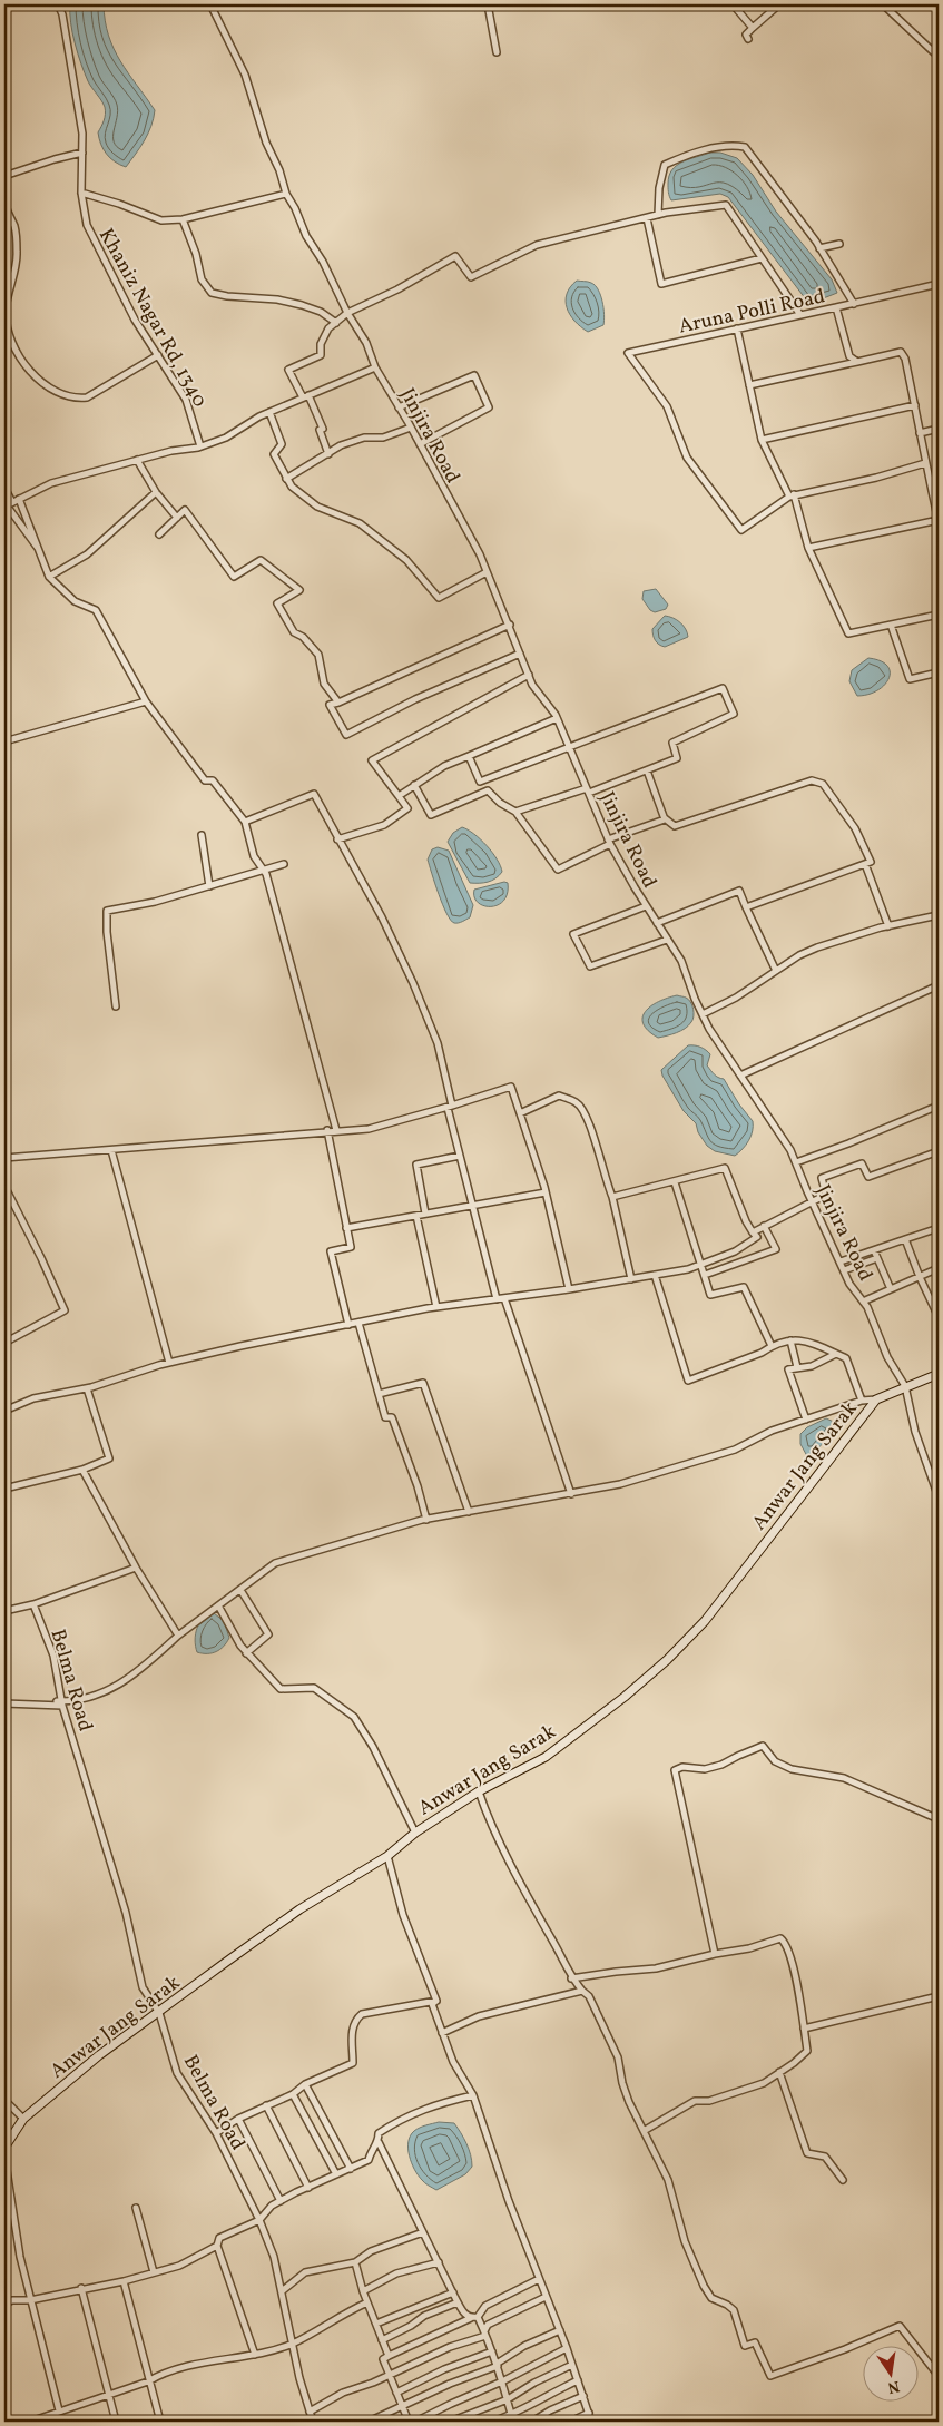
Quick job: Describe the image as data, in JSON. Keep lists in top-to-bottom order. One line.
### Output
{"streets":{"main road":["Anwar Jang Sarak"],"street":["Aruna Polli Road","Khaniz Nagar Rd, 1340","Jinjira Road","Belma Road"]},"crossings":[["Jinjira Road","Anwar Jang Sarak"],["Anwar Jang Sarak","Belma Road"]],"north":"bottom"}
